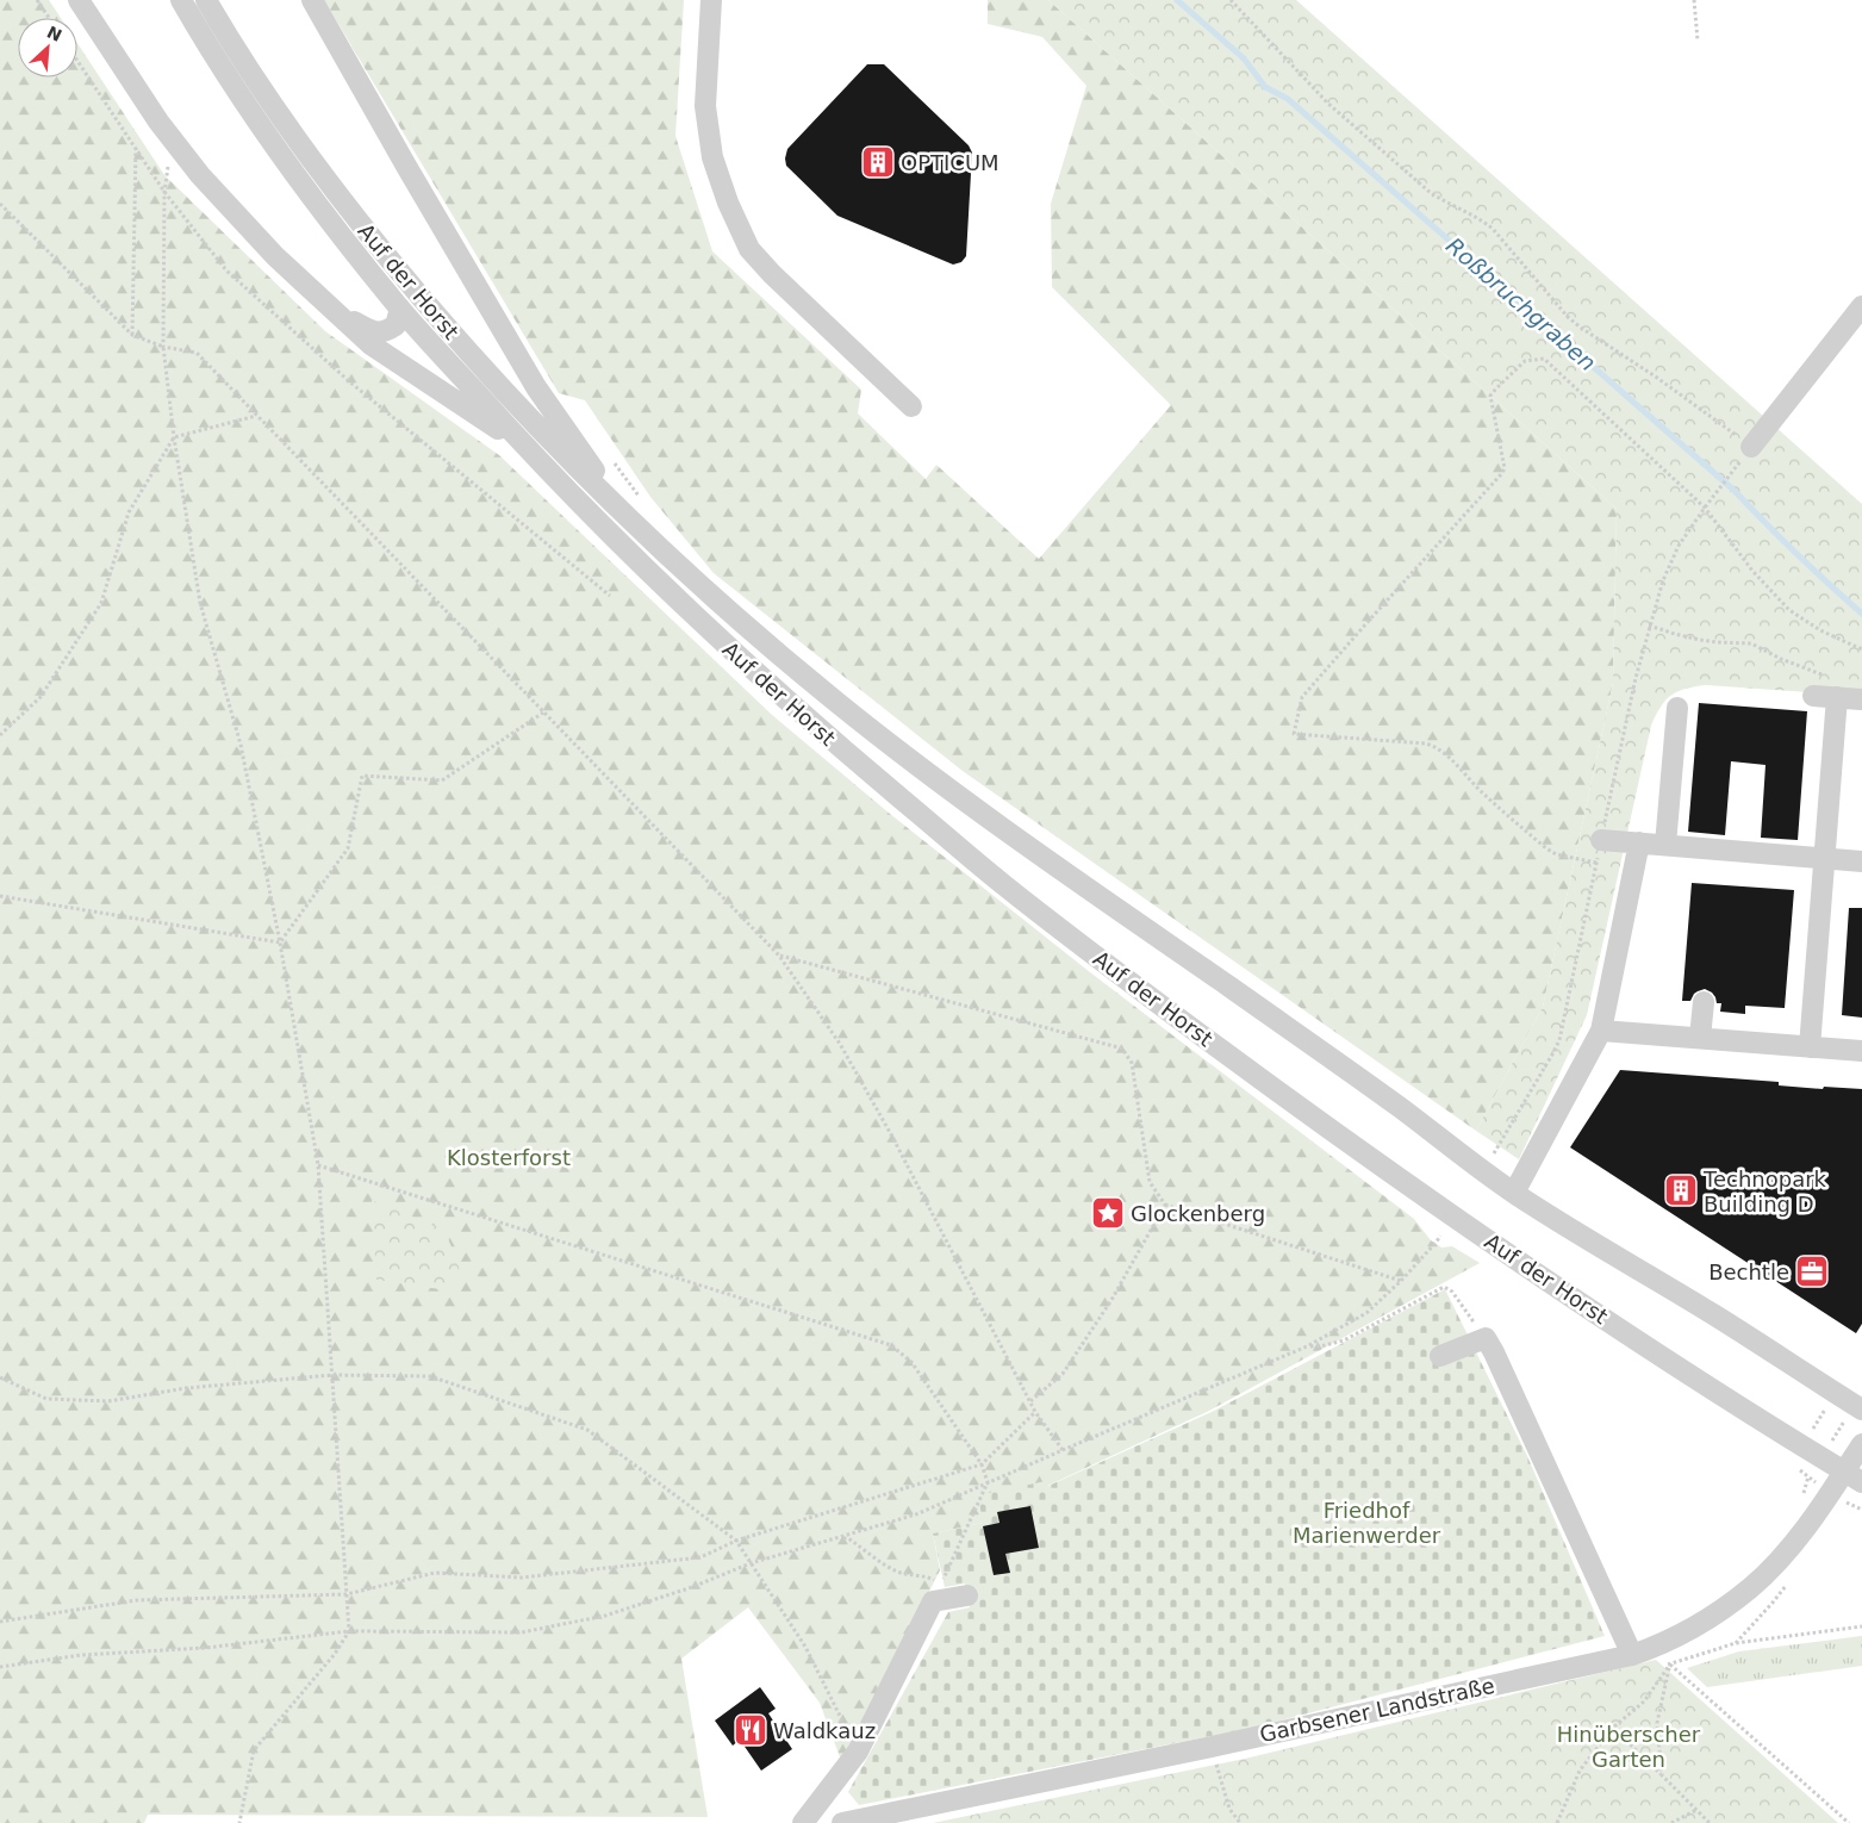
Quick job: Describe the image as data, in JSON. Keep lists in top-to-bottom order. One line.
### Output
{"streets":{"street":["Auf der Horst","Garbsener Landstraße"]},"crossings":[["Auf der Horst","Garbsener Landstraße"]],"water":["Roßbruchgraben"],"parks":["Klosterforst","Friedhof Marienwerder","Hinüberscher Garten"],"places":{"building":["OPTICUM","Technopark Building D"],"place":["Glockenberg"],"office":["Bechtle"],"restaurant":["Waldkauz"]},"north":"top right"}
